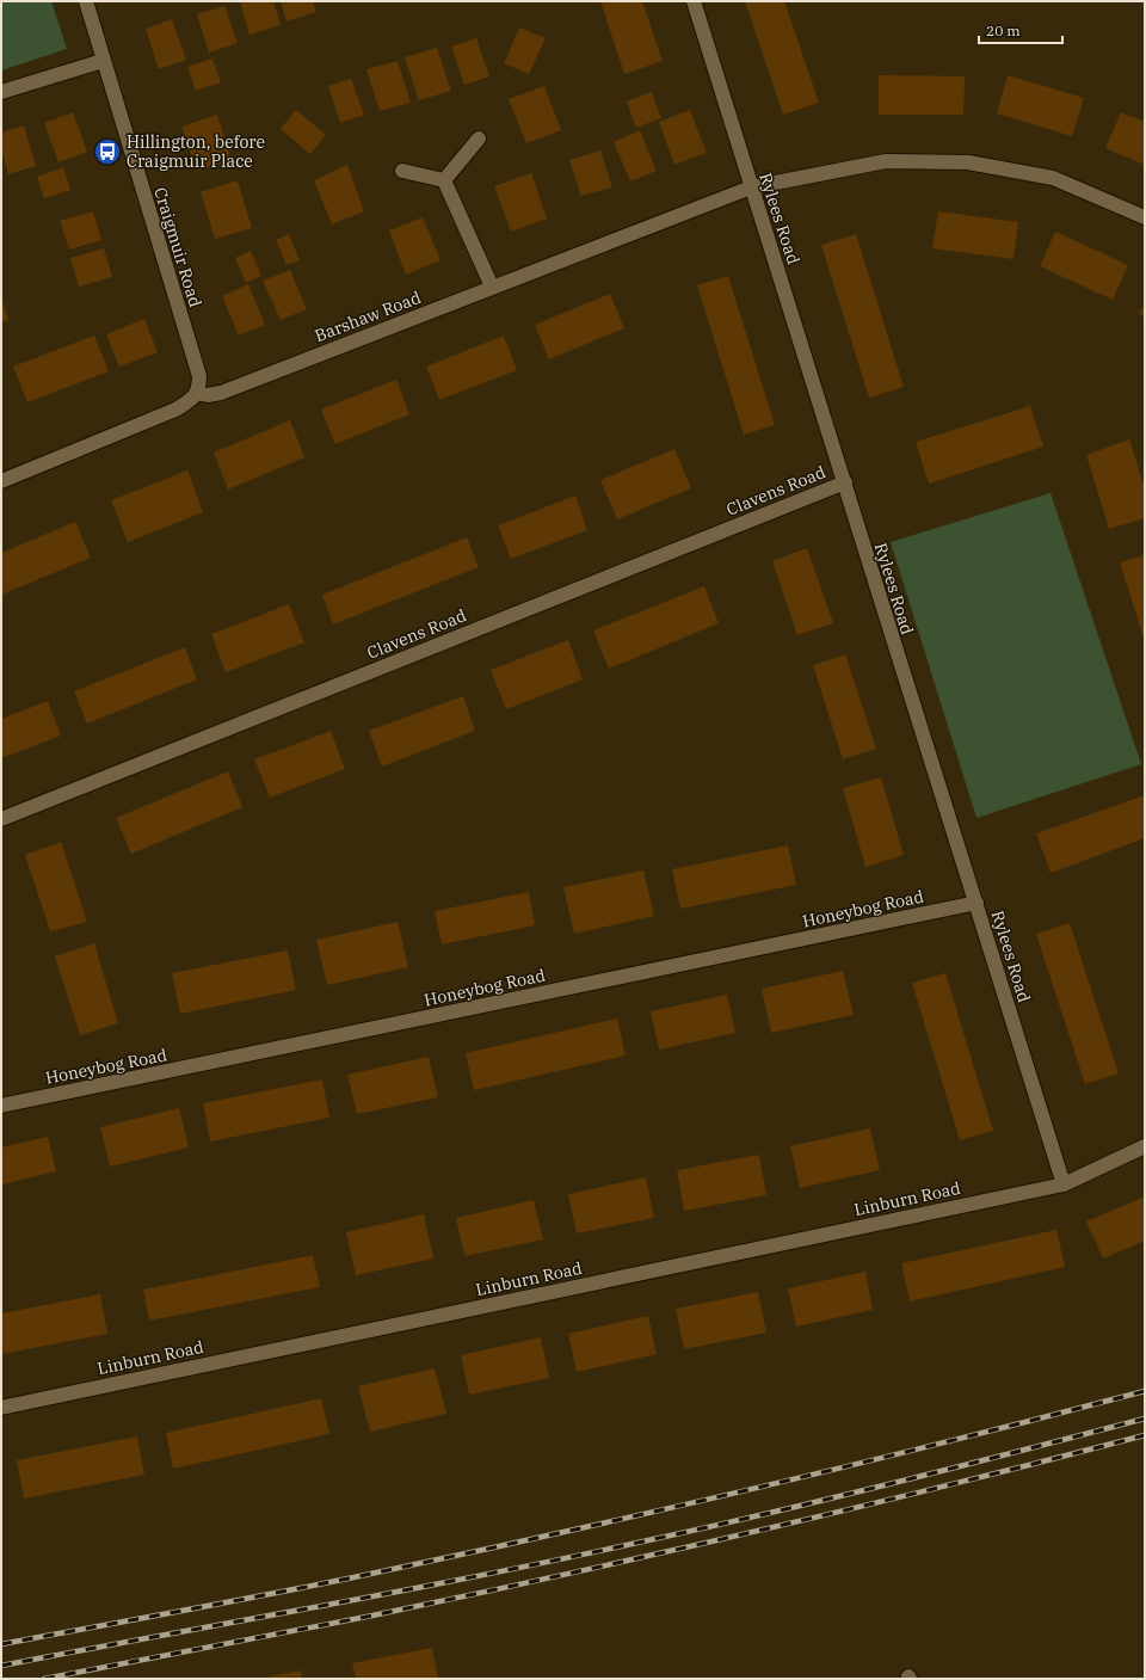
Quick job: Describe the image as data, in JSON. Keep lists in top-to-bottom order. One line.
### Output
{"streets":{"street":["Rylees Road","Craigmuir Road","Barshaw Road","Clavens Road","Honeybog Road","Linburn Road"]},"crossings":[["Rylees Road","Barshaw Road"],["Rylees Road","Clavens Road"],["Rylees Road","Honeybog Road"],["Rylees Road","Linburn Road"],["Craigmuir Road","Barshaw Road"]],"places":{"bus stop":["Hillington, before Craigmuir Place"]},"scale_bar":"20 m"}
